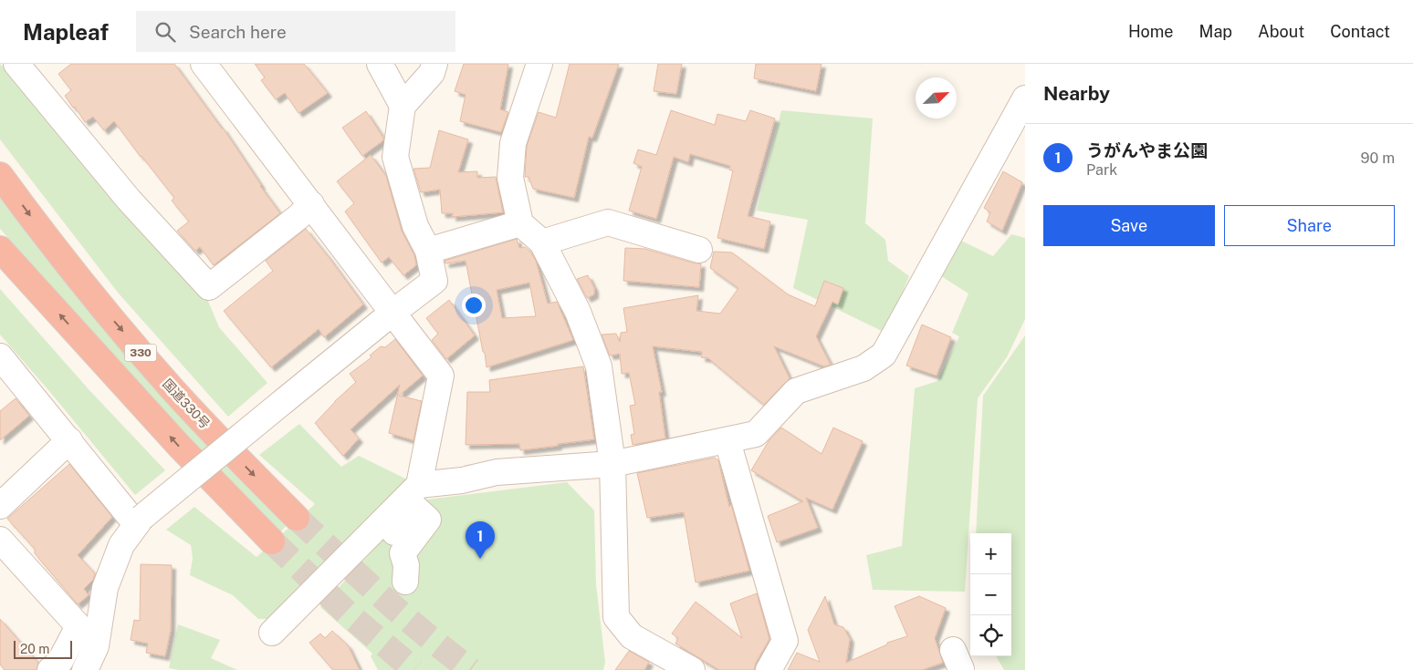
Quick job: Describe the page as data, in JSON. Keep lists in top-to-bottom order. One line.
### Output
{"streets":{"highway":["330","国道330号"]},"scale_bar":"20 m","north":"top right","page":{"header":"Mapleaf","search":"Search here","nav":["Home","Map","About","Contact"],"heading":"Nearby","list":[{"mark":"1","name":"うがんやま公園","note":"Park","value":"90 m"}],"buttons":["Save","Share"],"pins":"1","map_buttons":["+","−"],"scale":"20 m"}}
